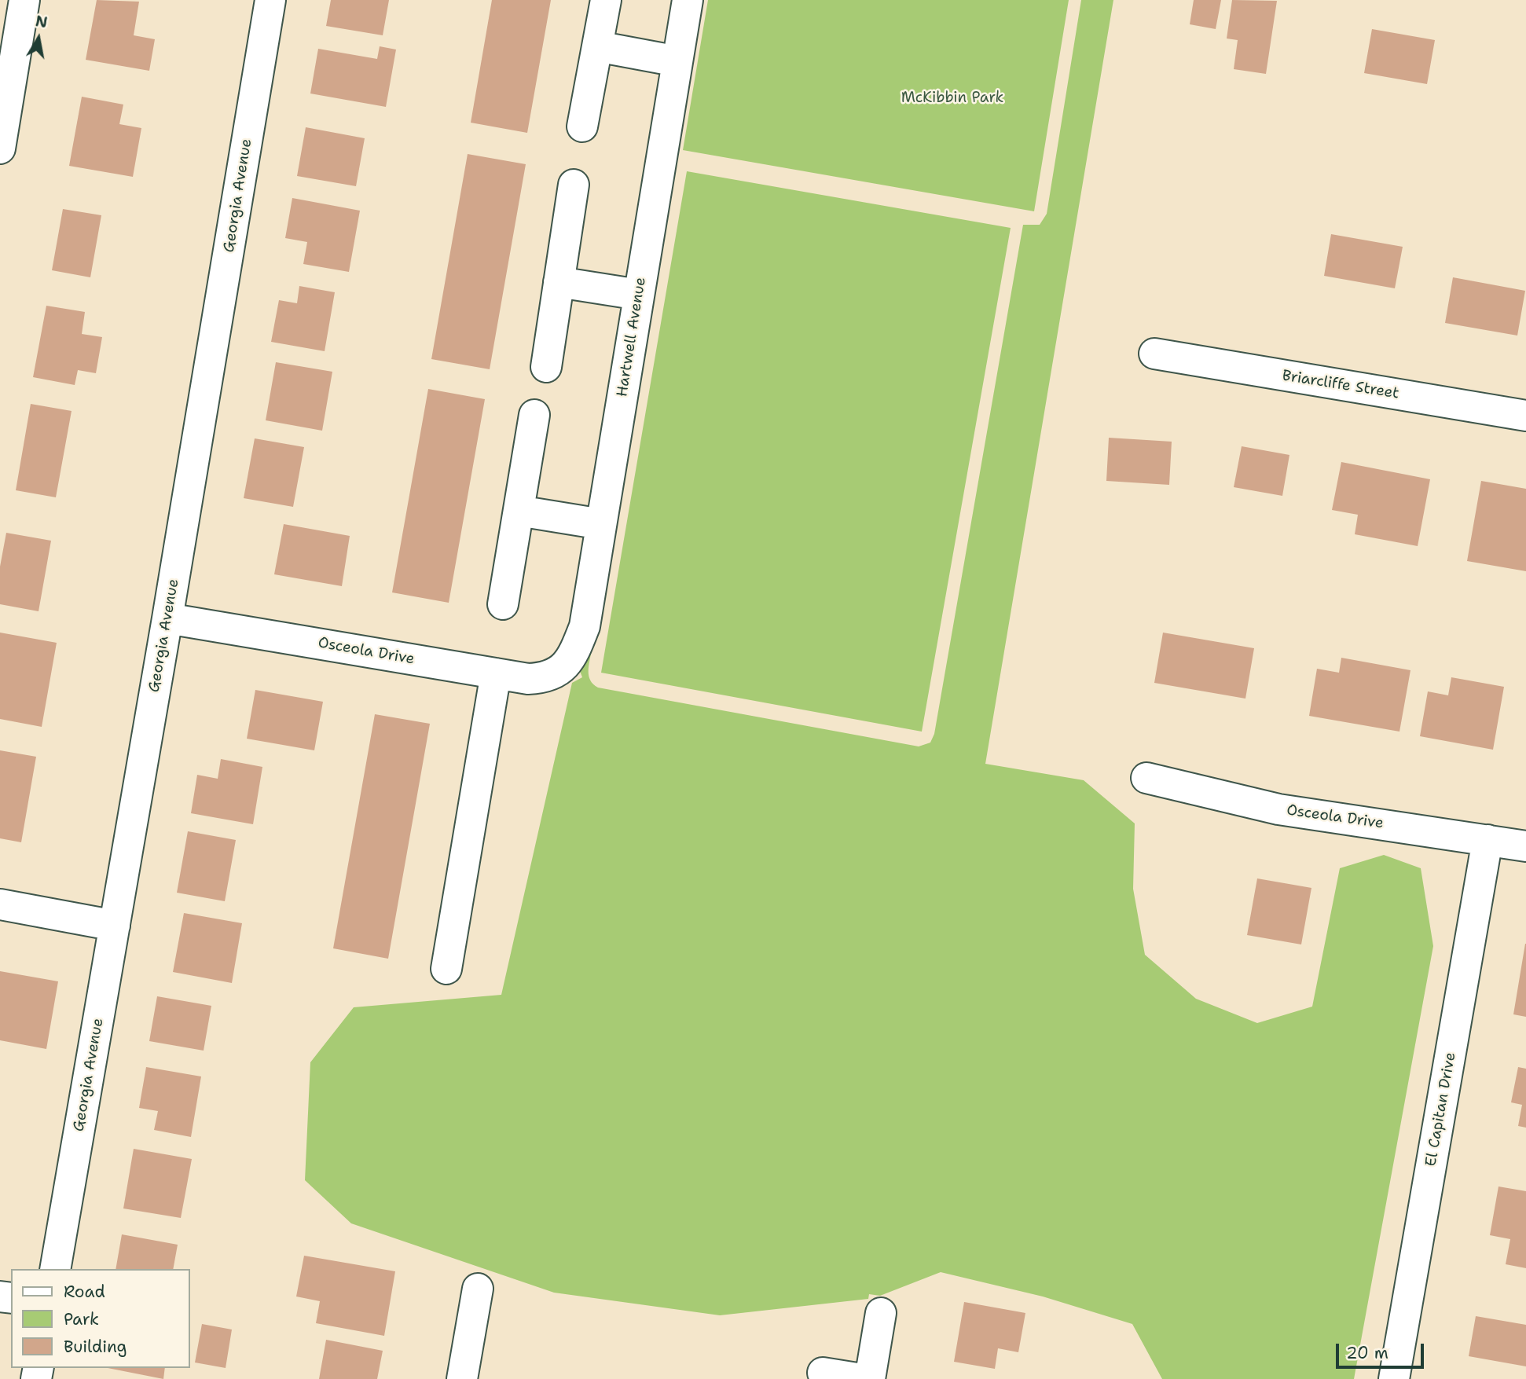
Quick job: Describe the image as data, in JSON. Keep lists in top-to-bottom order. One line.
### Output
{"streets":{"street":["Georgia Avenue","Hartwell Avenue","Briarcliffe Street","Osceola Drive","El Capitan Drive"]},"crossings":[["Georgia Avenue","Osceola Drive"],["Hartwell Avenue","Osceola Drive"],["Osceola Drive","El Capitan Drive"]],"parks":["McKibbin Park"],"legend":["Road","Park","Building"],"scale_bar":"20 m","north":"top"}
